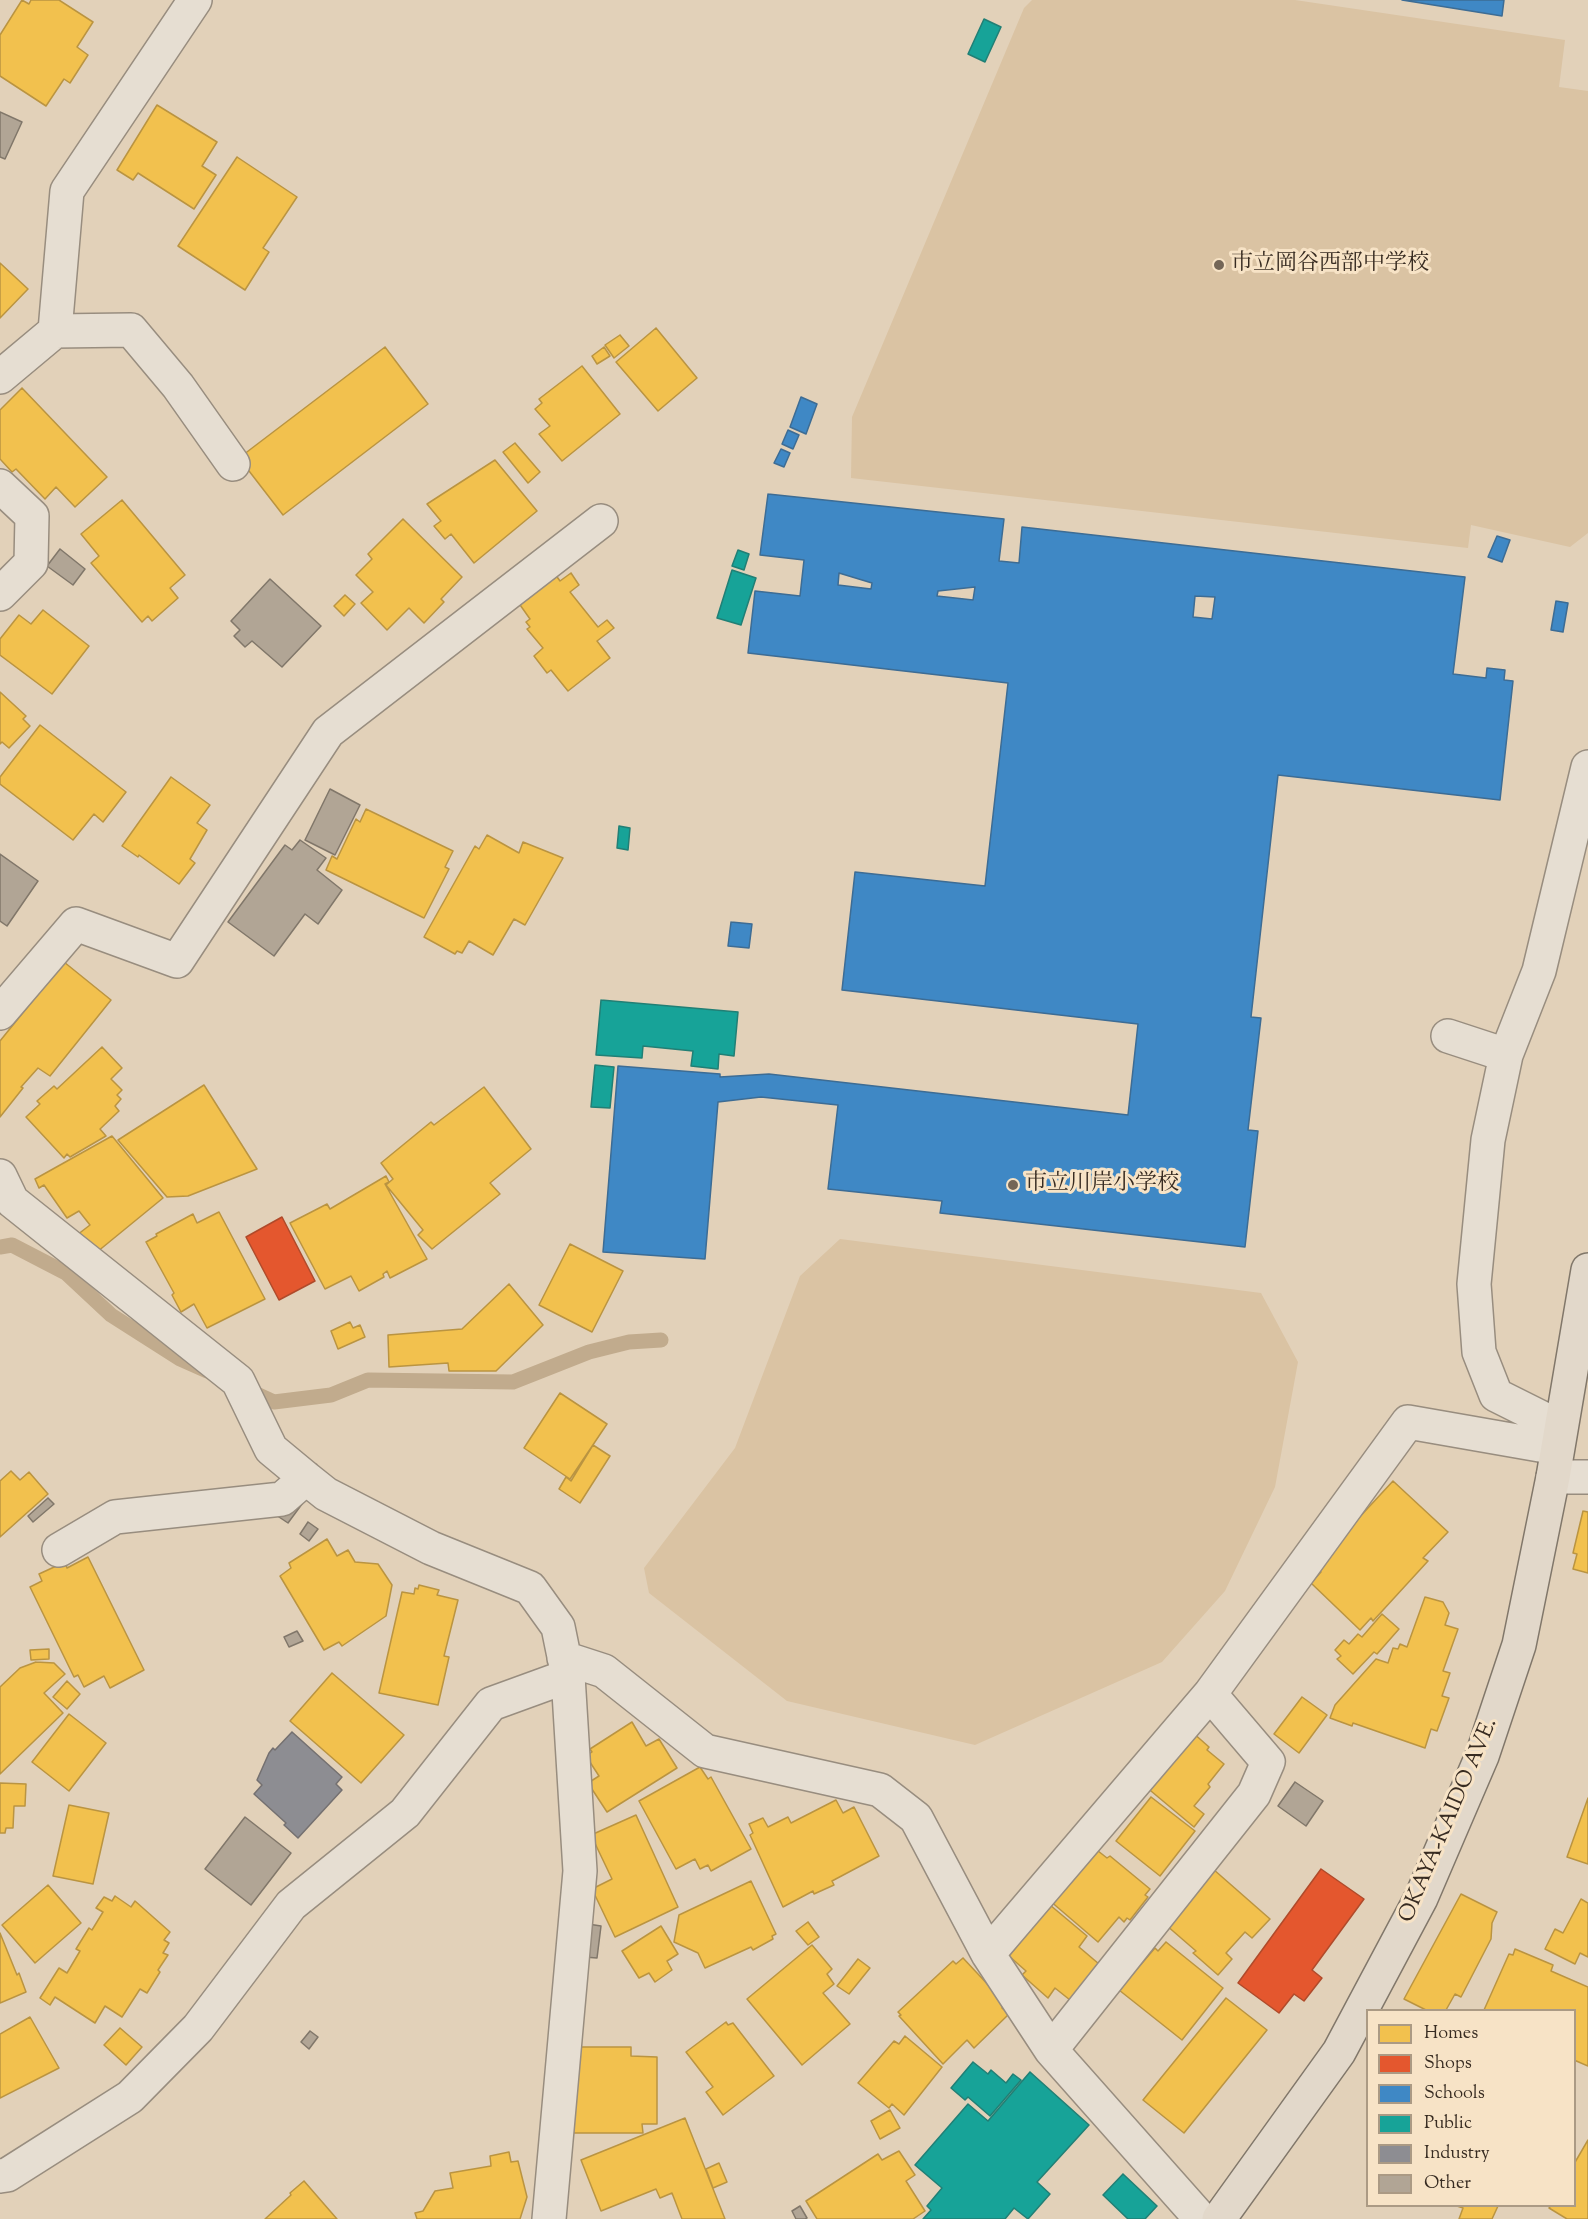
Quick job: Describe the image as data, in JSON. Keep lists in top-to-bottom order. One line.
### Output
{"streets":{"main road":["OKAYA-KAIDO AVE."]},"places":["市立岡谷西部中学校","市立川岸小学校"],"legend":["Homes","Shops","Schools","Public","Industry","Other"]}
